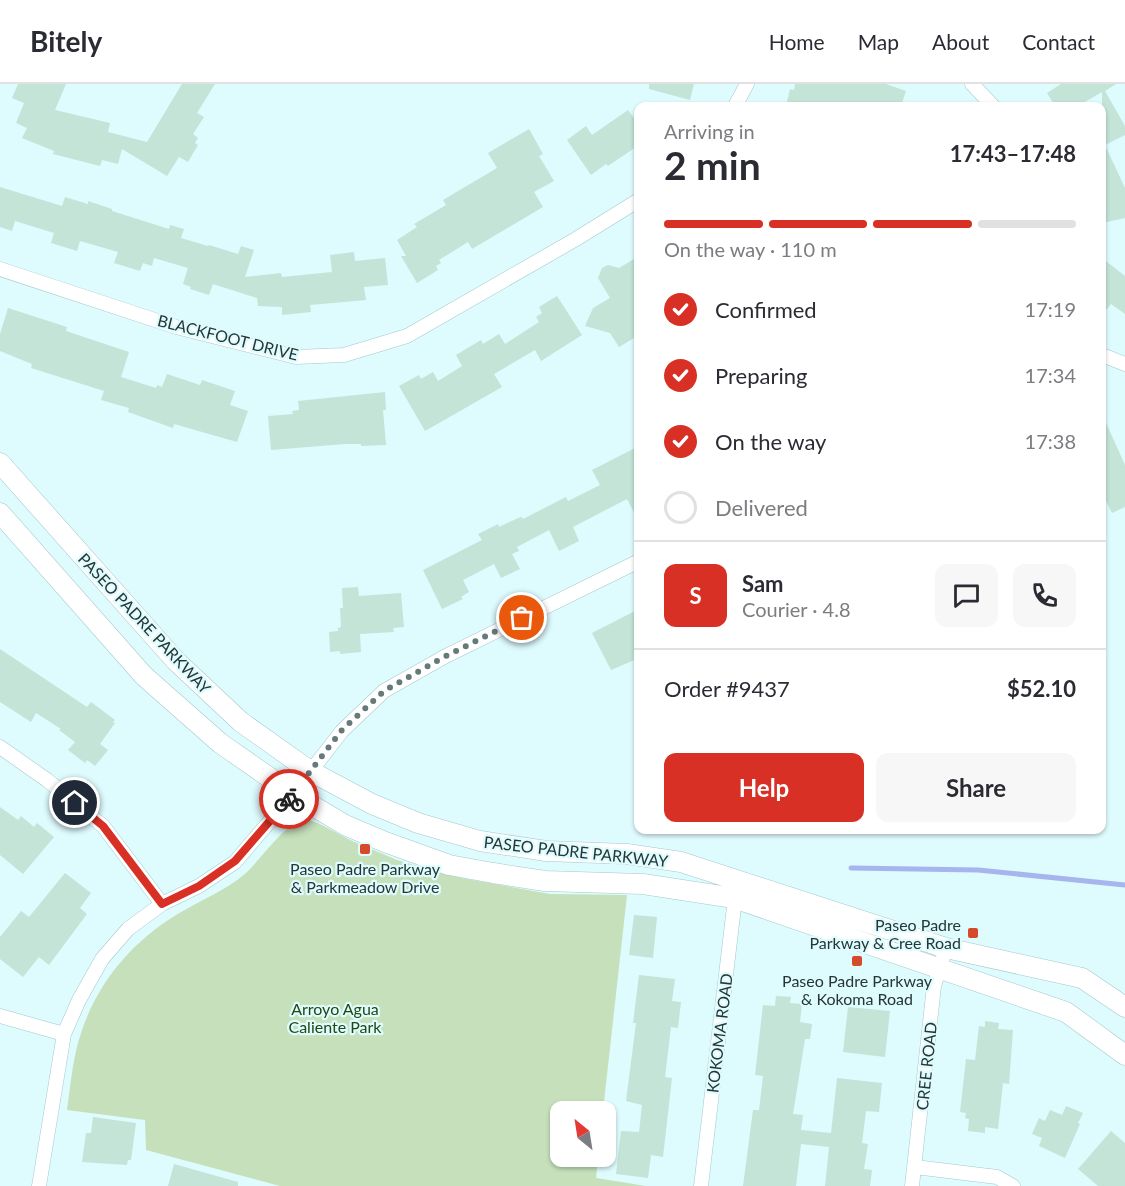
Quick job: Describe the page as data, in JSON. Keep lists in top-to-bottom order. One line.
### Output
{"streets":{"main road":["PASEO PADRE PARKWAY"],"street":["BLACKFOOT DRIVE","KOKOMA ROAD","CREE ROAD"]},"crossings":[["PASEO PADRE PARKWAY","KOKOMA ROAD"],["PASEO PADRE PARKWAY","CREE ROAD"]],"parks":["Arroyo Agua Caliente Park"],"places":{"transit":["Paseo Padre Parkway & Parkmeadow Drive","Paseo Padre Parkway & Cree Road","Paseo Padre Parkway & Kokoma Road"]},"north":"top left","page":{"header":"Bitely","nav":["Home","Map","About","Contact"],"heading":["2 min","Arriving in","17:43–17:48"],"panel":["Sam","Courier · 4.8","Order #9437","$52.10"],"bar":"On the way · 110 m","list":[["Confirmed","17:19"],["Preparing","17:34"],["On the way","17:38"],"Delivered"],"round":"S","buttons":["Help","Share"]}}
